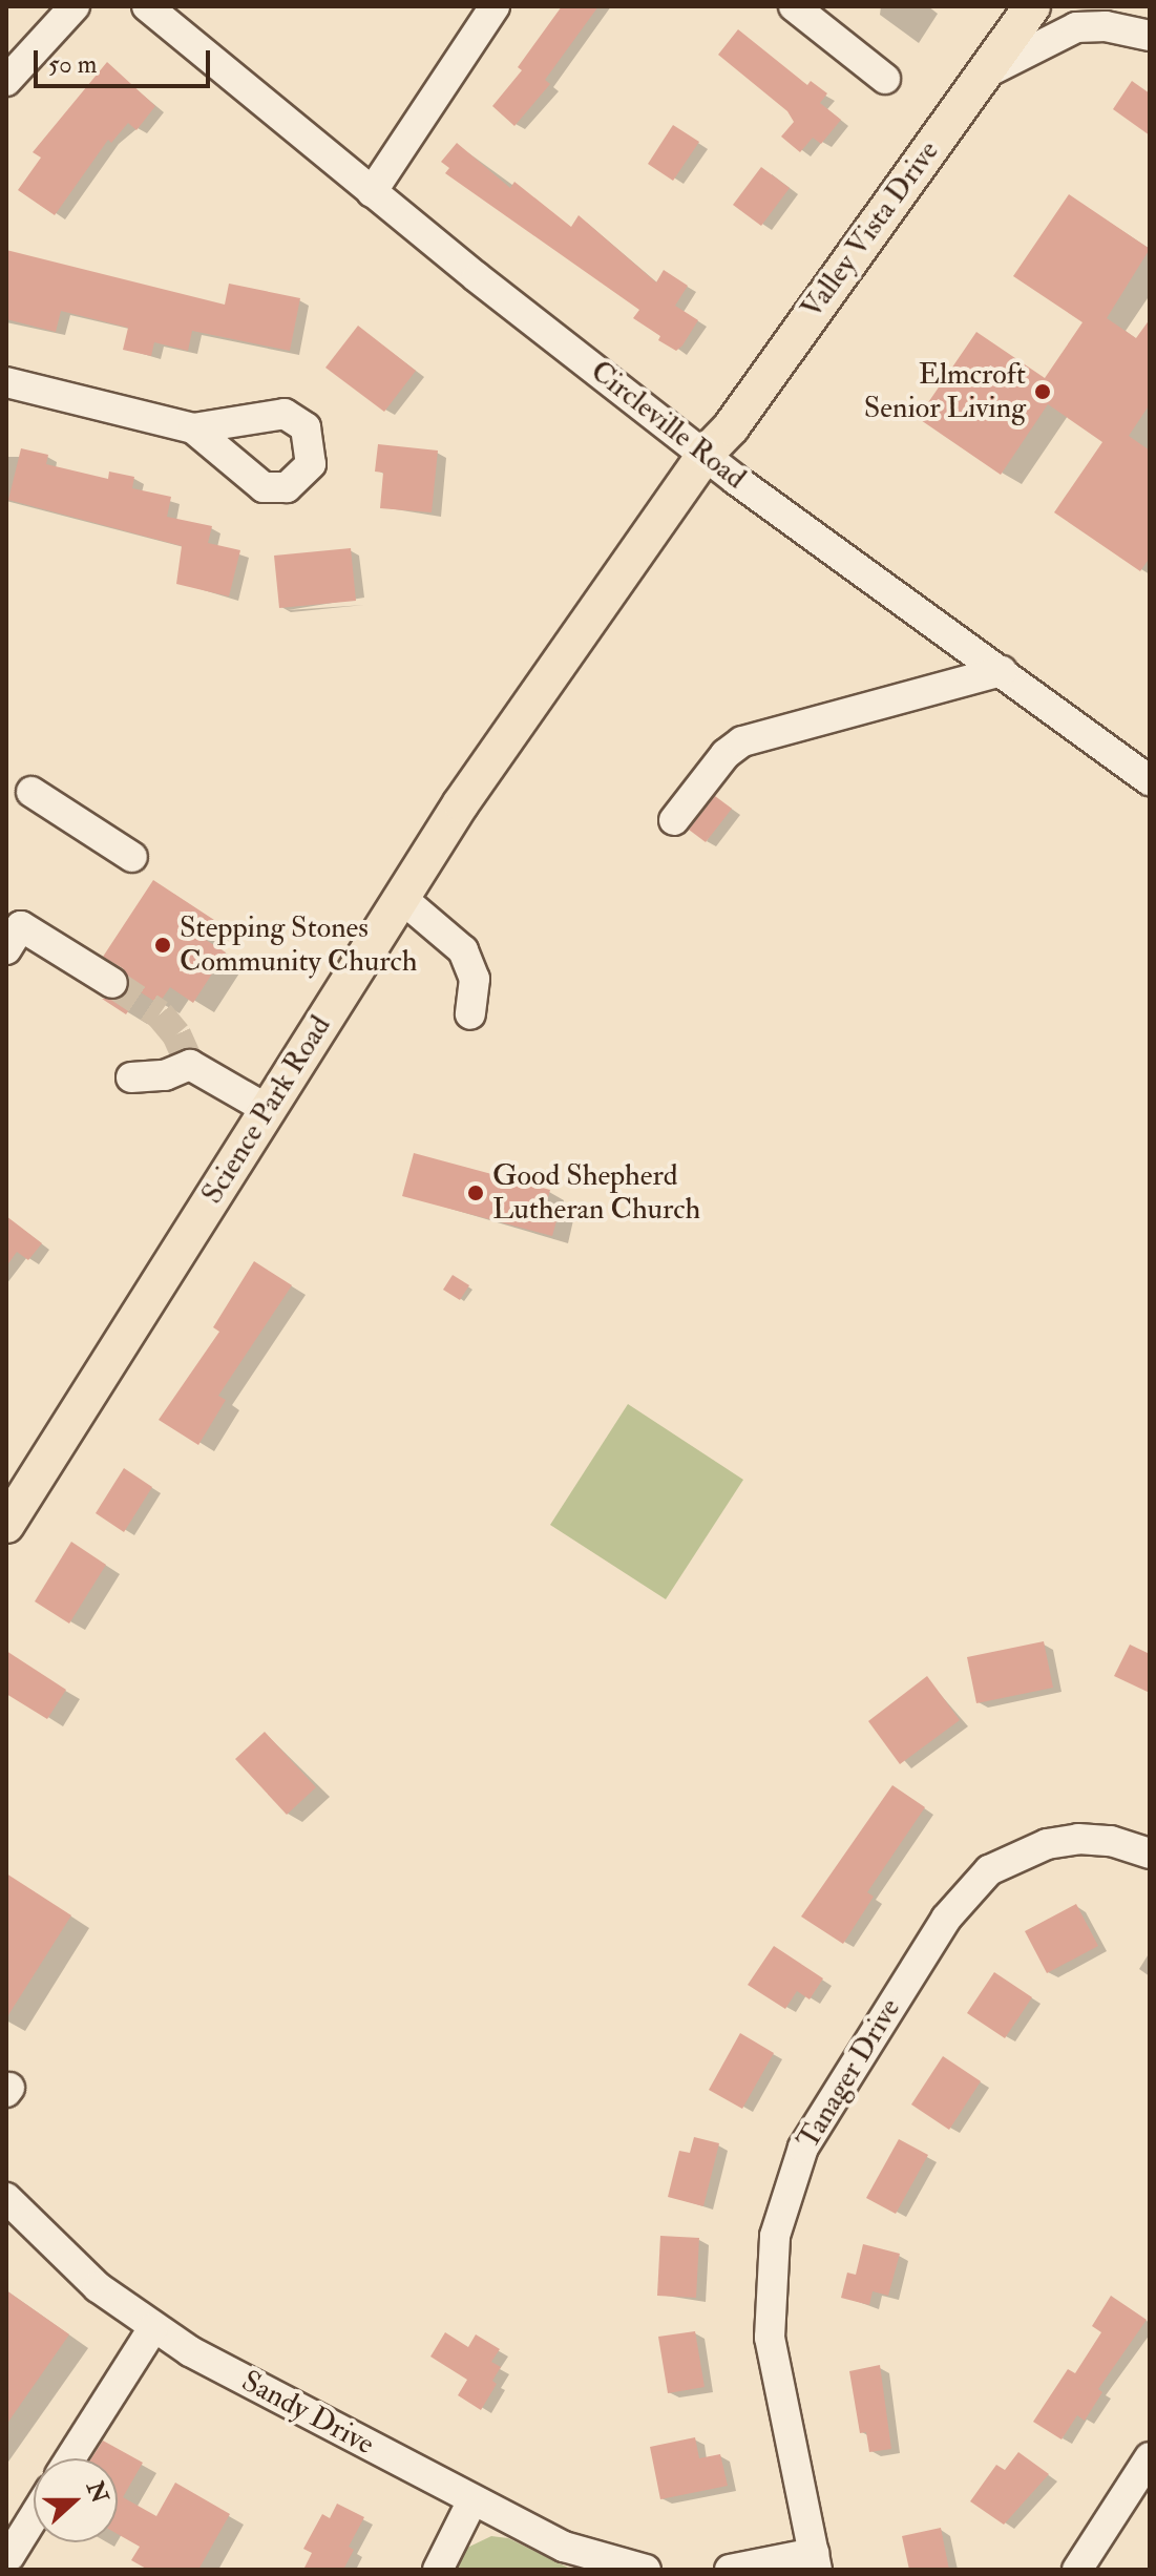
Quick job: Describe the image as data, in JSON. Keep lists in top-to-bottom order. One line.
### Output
{"streets":{"main road":["Valley Vista Drive","Science Park Road"],"street":["Circleville Road","Tanager Drive","Sandy Drive"]},"crossings":[["Valley Vista Drive","Circleville Road"],["Valley Vista Drive","Science Park Road"],["Circleville Road","Science Park Road"]],"places":["Elmcroft Senior Living","Stepping Stones Community Church","Good Shepherd Lutheran Church"],"scale_bar":"50 m","north":"right"}
